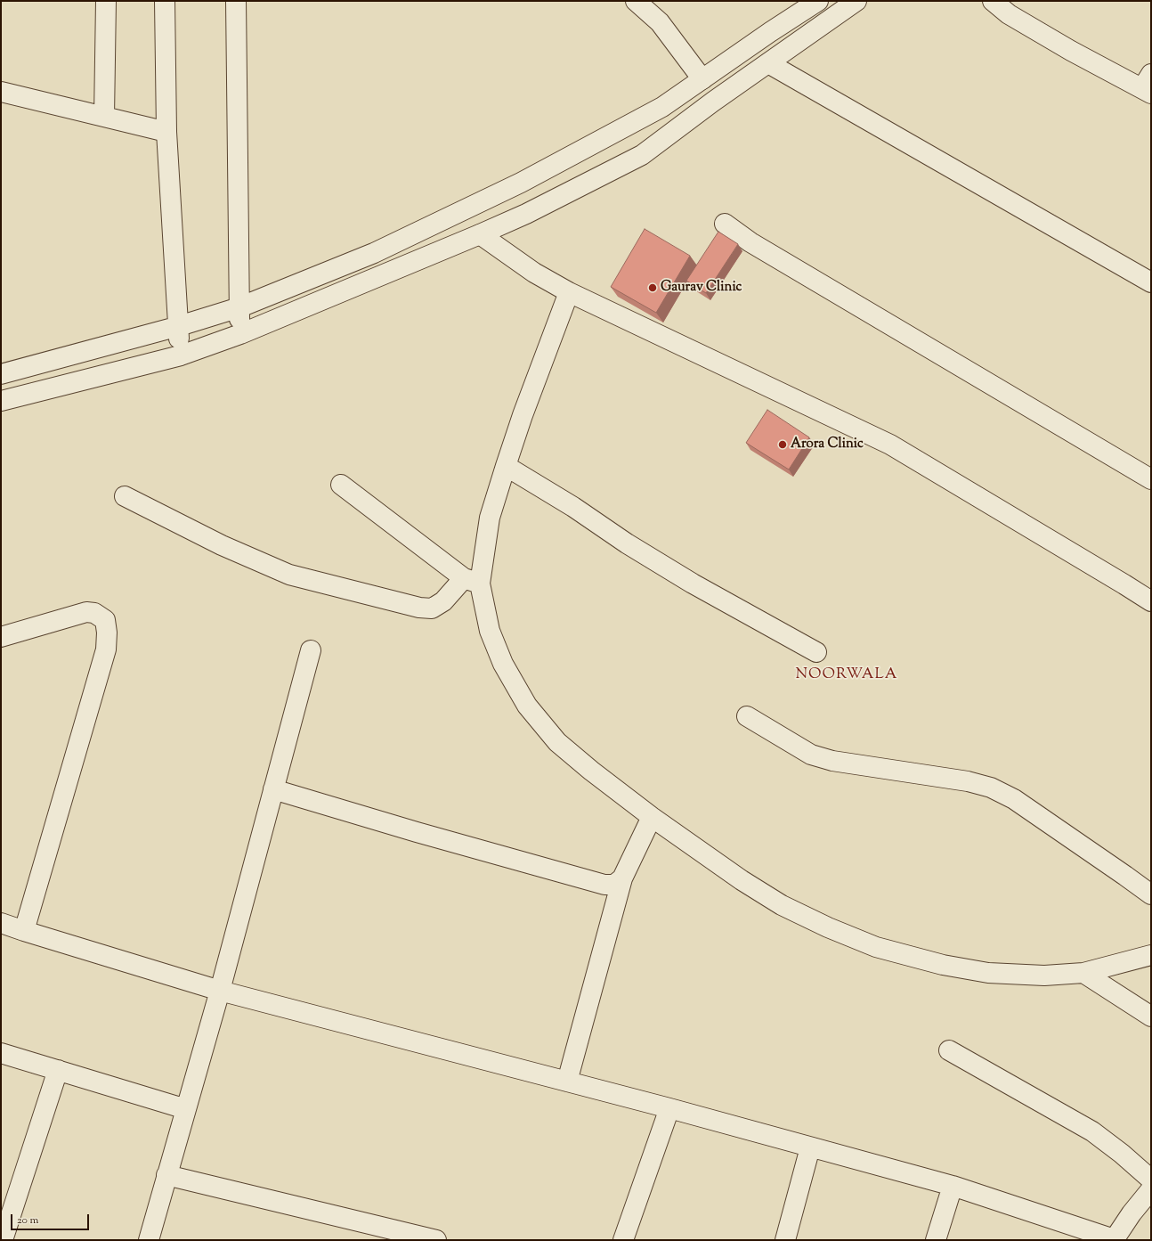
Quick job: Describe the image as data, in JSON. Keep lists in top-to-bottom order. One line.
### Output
{"districts":["NOORWALA"],"places":["Gaurav Clinic","Arora Clinic"],"scale_bar":"20 m"}
